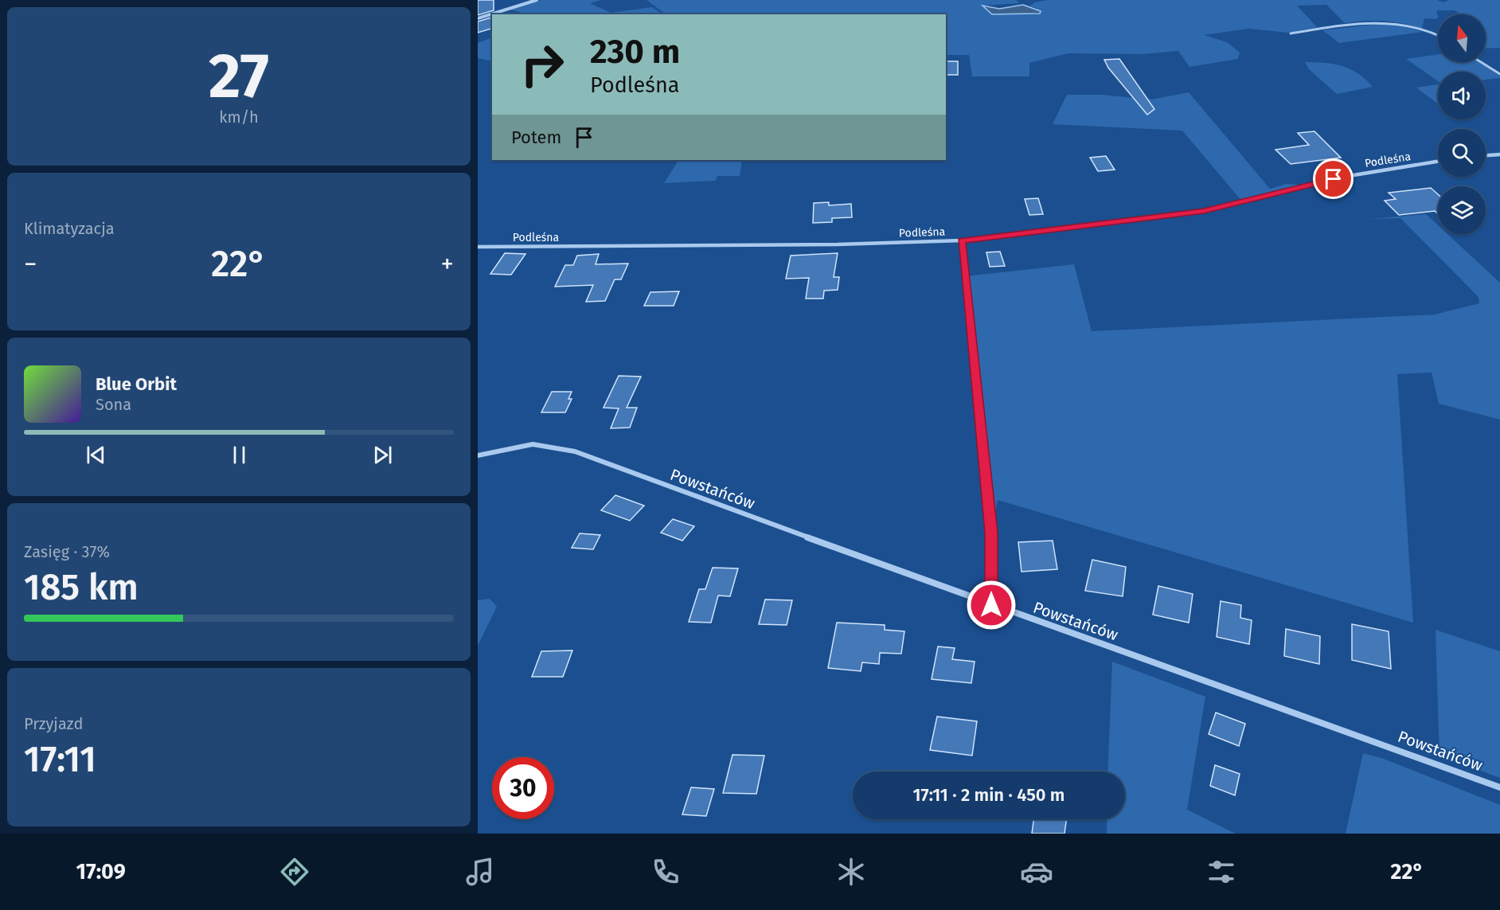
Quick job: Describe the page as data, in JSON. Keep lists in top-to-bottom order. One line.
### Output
{"streets":{"street":["Podleśna","Powstańców"]},"north":"top","page":{"tile":[["27","km/h"],"Klimatyzacja",["Zasięg · 37%","185 km"],["Przyjazd","17:11"]],"turn":["230 m","Podleśna"],"then":"Potem","heat":["−","22°","+"],"song":["Blue Orbit","Sona"],"limit":"30","trip":"17:11 · 2 min · 450 m","tabs":["17:09","22°"]}}
